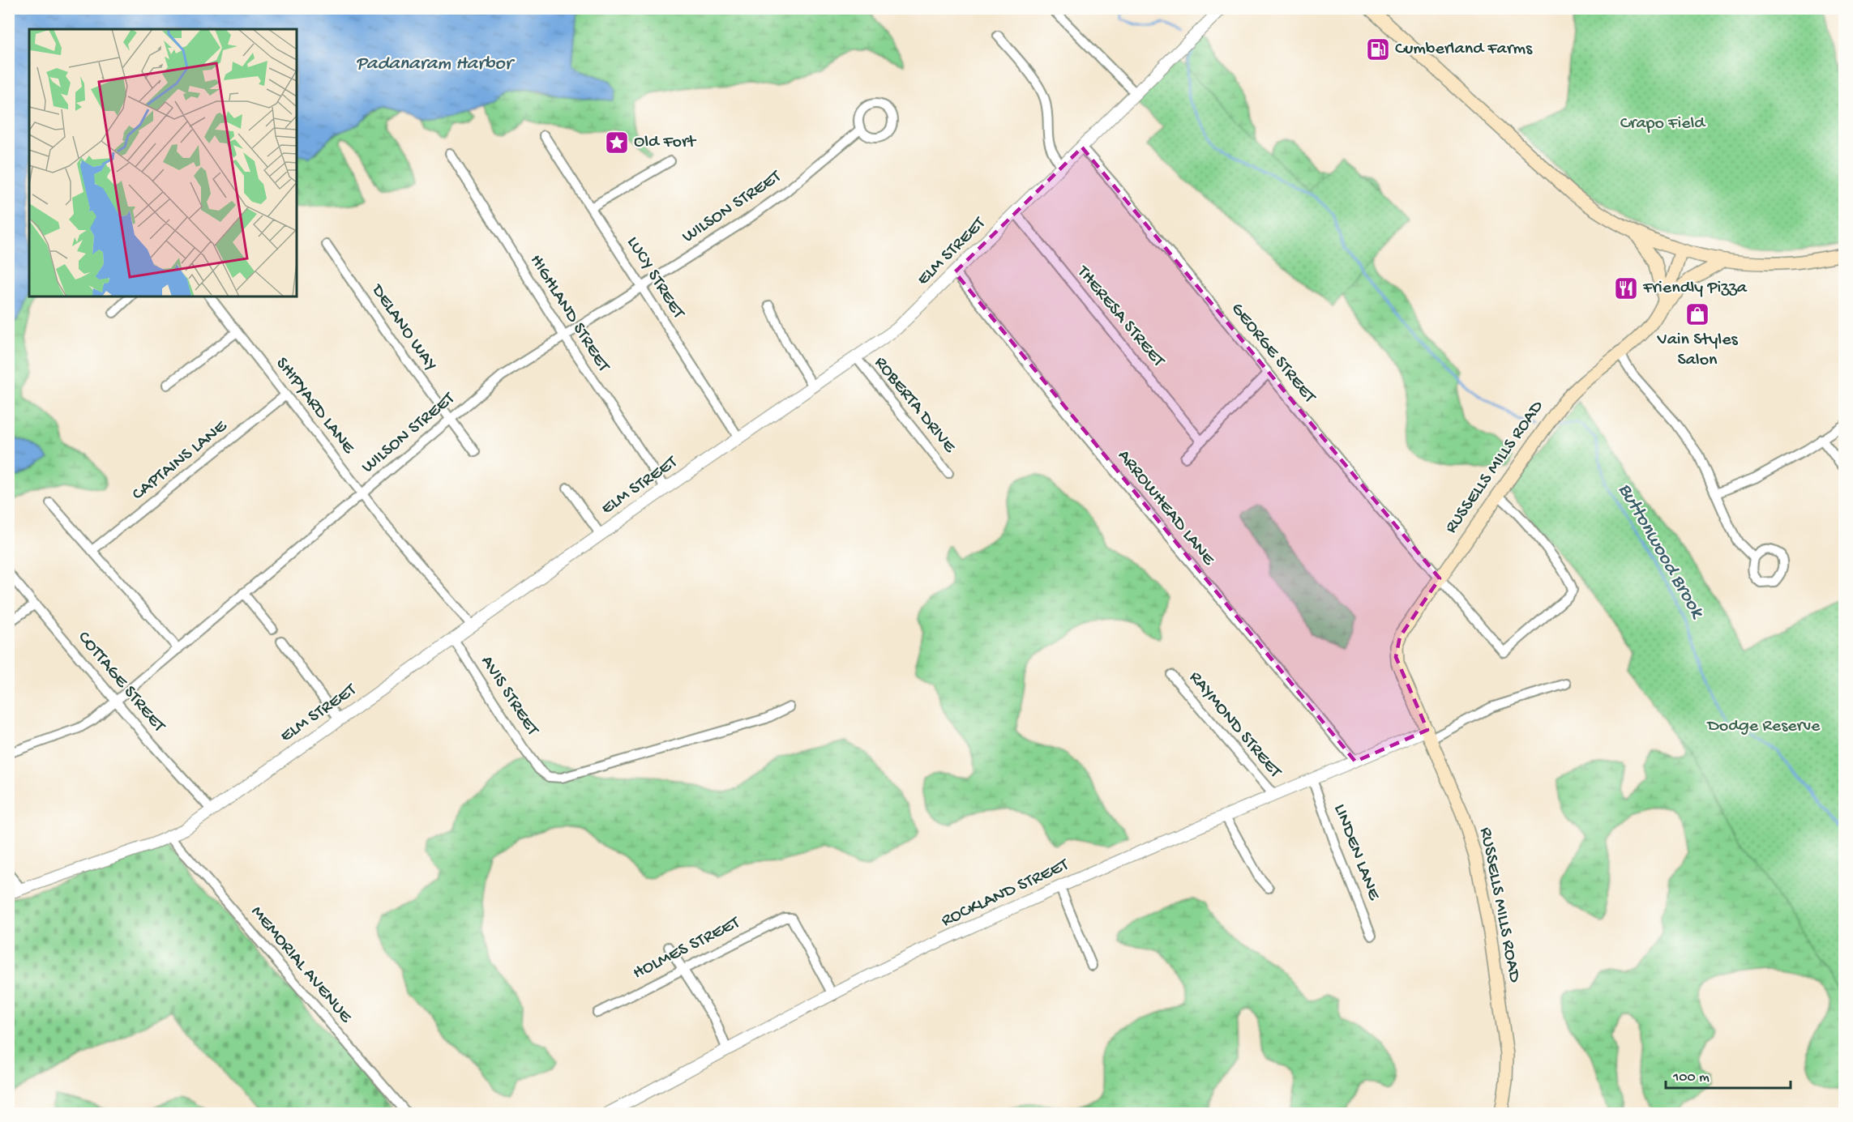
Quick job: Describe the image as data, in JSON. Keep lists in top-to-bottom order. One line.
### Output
{"streets":{"main road":["RUSSELLS MILLS ROAD"],"street":["WILSON STREET","ELM STREET","LUCY STREET","HIGHLAND STREET","THERESA STREET","DELANO WAY","GEORGE STREET","ROBERTA DRIVE","SHIPYARD LANE","CAPTAINS LANE","ARROWHEAD LANE","COTTAGE STREET","AVIS STREET","RAYMOND STREET","LINDEN LANE","ROCKLAND STREET","HOLMES STREET","MEMORIAL AVENUE"]},"crossings":[["WILSON STREET","LUCY STREET"],["WILSON STREET","HIGHLAND STREET"],["WILSON STREET","DELANO WAY"],["WILSON STREET","SHIPYARD LANE"],["WILSON STREET","COTTAGE STREET"],["ELM STREET","LUCY STREET"],["ELM STREET","HIGHLAND STREET"],["ELM STREET","THERESA STREET"],["ELM STREET","GEORGE STREET"],["ELM STREET","ROBERTA DRIVE"],["ELM STREET","SHIPYARD LANE"],["ELM STREET","ARROWHEAD LANE"],["ELM STREET","COTTAGE STREET"],["ELM STREET","AVIS STREET"],["ELM STREET","MEMORIAL AVENUE"],["GEORGE STREET","RUSSELLS MILLS ROAD"],["SHIPYARD LANE","CAPTAINS LANE"],["RUSSELLS MILLS ROAD","ROCKLAND STREET"],["ARROWHEAD LANE","ROCKLAND STREET"],["RAYMOND STREET","ROCKLAND STREET"],["LINDEN LANE","ROCKLAND STREET"],["ROCKLAND STREET","HOLMES STREET"]],"water":["Padanaram Harbor","Buttonwood Brook"],"parks":["Crapo Field","Dodge Reserve"],"places":{"fuel station":["Cumberland Farms"],"place":["Old Fort"],"restaurant":["Friendly Pizza"],"shop":["Vain Styles Salon"]},"scale_bar":"100 m"}
